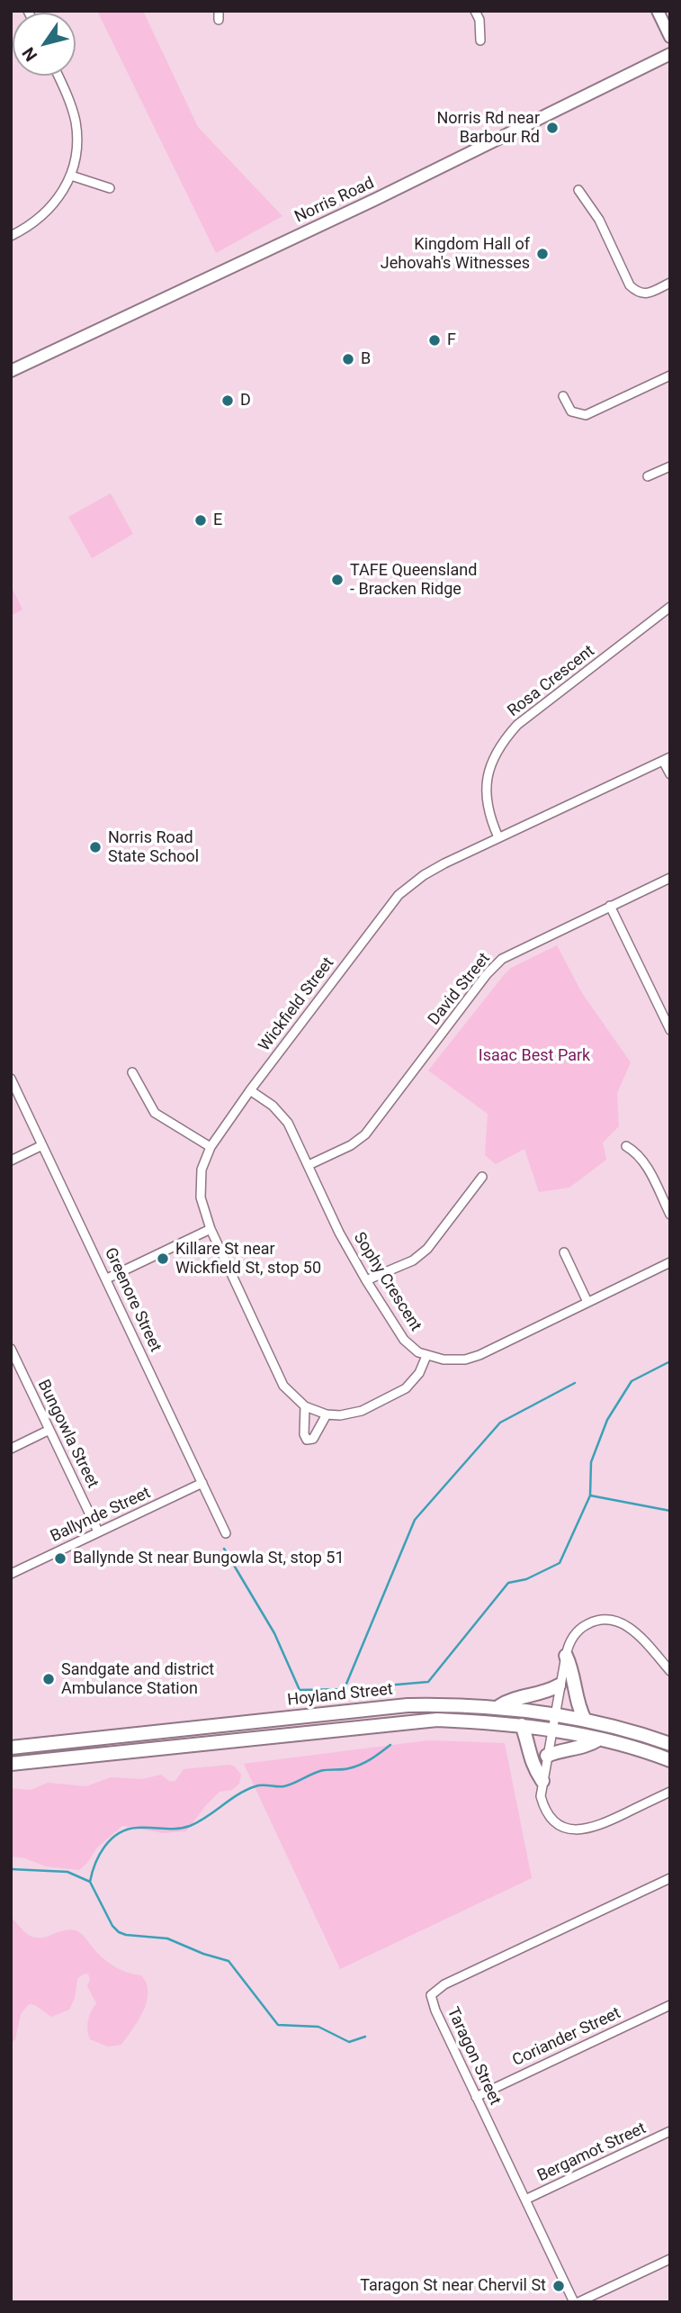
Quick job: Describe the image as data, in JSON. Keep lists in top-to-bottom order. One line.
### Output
{"streets":{"main road":["Norris Road","Hoyland Street"],"street":["Rosa Crescent","David Street","Wickfield Street","Sophy Crescent","Greenore Street","Bungowla Street","Ballynde Street","Coriander Street","Taragon Street","Bergamot Street"]},"crossings":[["Rosa Crescent","Wickfield Street"],["David Street","Sophy Crescent"],["Wickfield Street","Sophy Crescent"],["Greenore Street","Ballynde Street"],["Bungowla Street","Ballynde Street"],["Coriander Street","Taragon Street"],["Taragon Street","Bergamot Street"]],"parks":["Isaac Best Park"],"places":["Norris Rd near Barbour Rd","Kingdom Hall of Jehovah's Witnesses","F","B","D","E","TAFE Queensland - Bracken Ridge","Norris Road State School","Killare St near Wickfield St, stop 50","Ballynde St near Bungowla St, stop 51","Sandgate and district Ambulance Station","Taragon St near Chervil St"],"north":"bottom left"}
